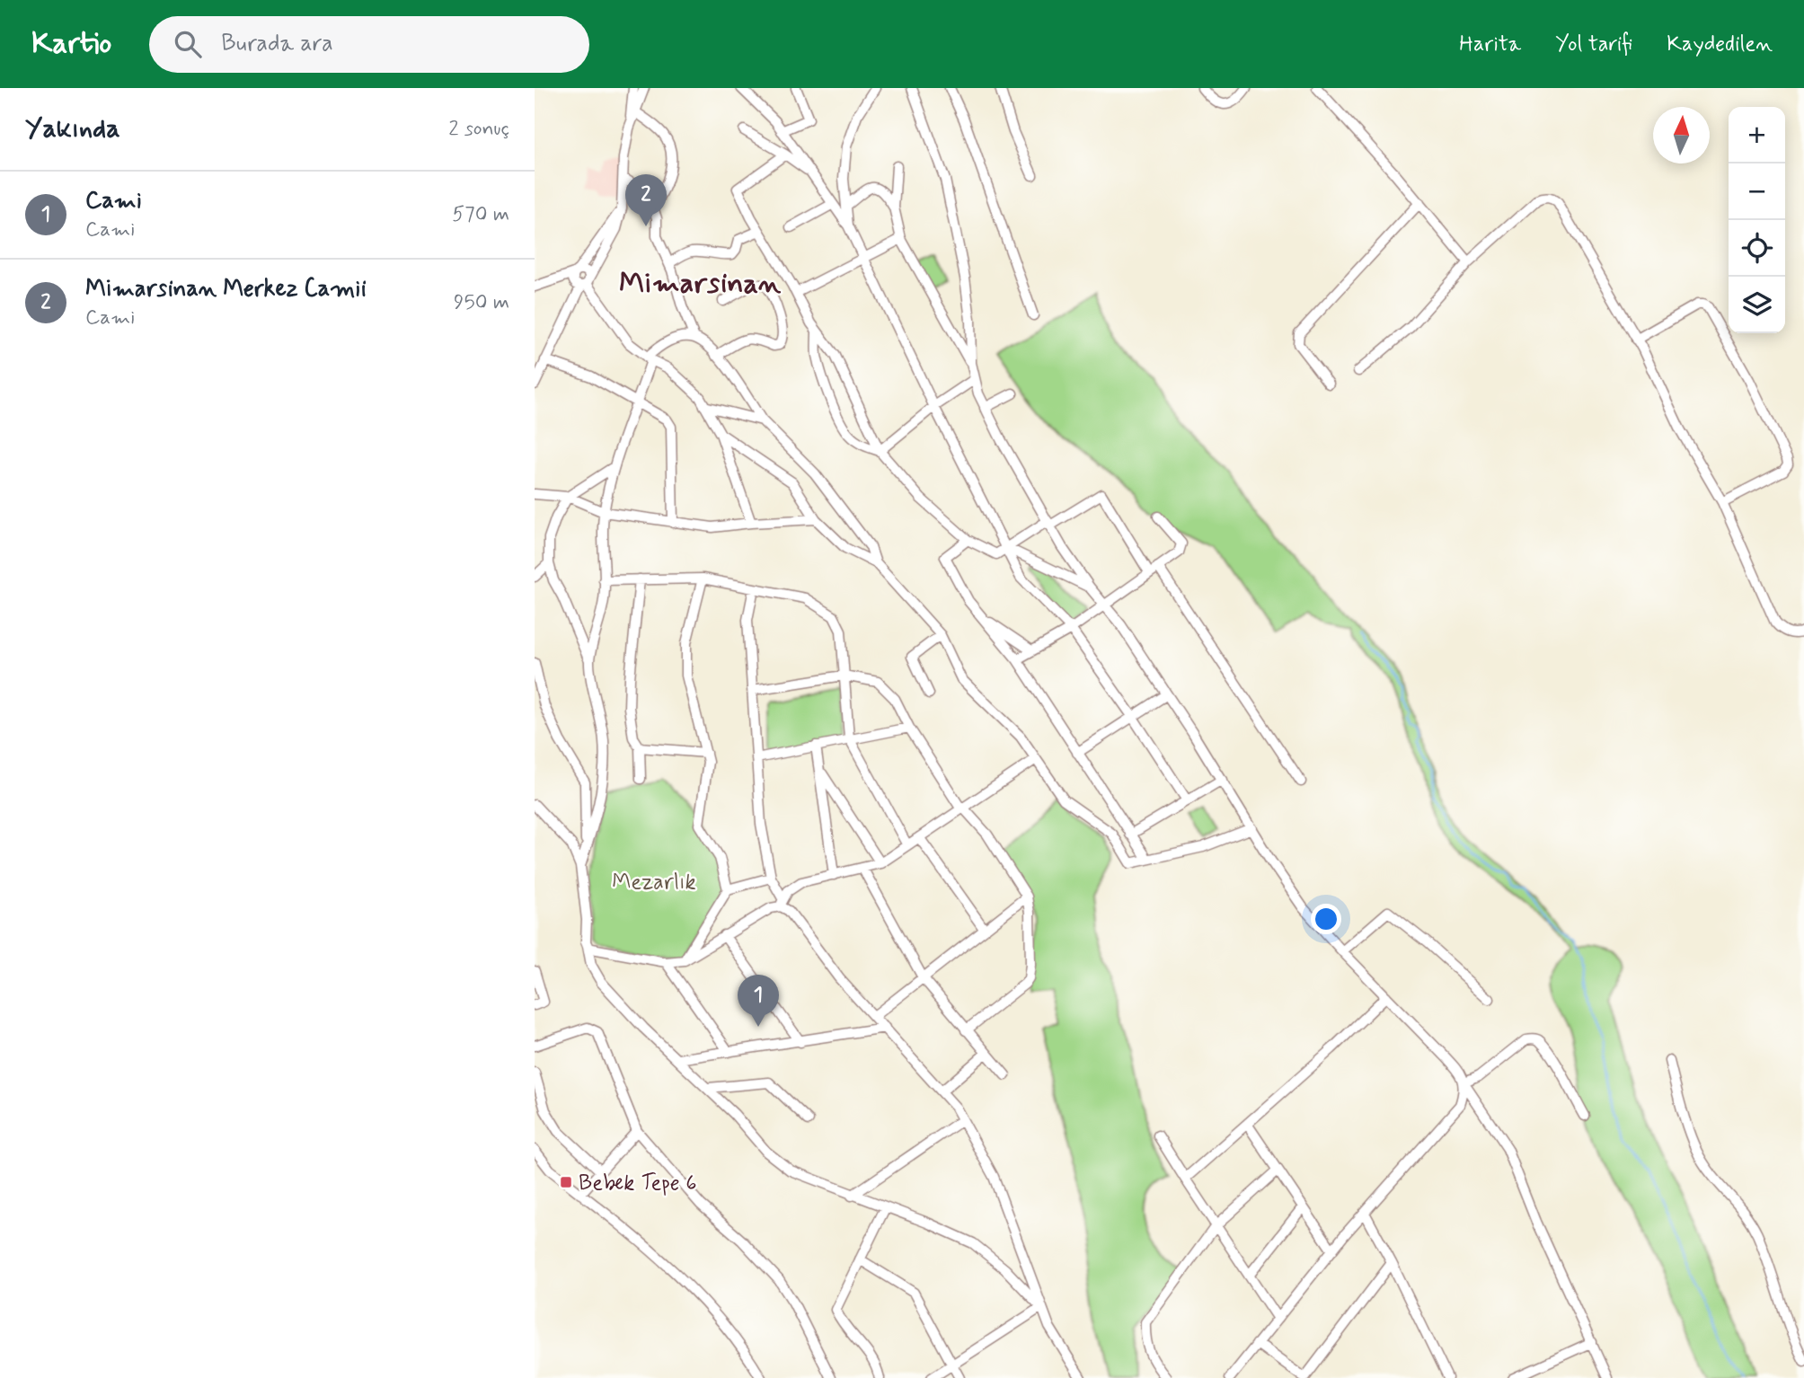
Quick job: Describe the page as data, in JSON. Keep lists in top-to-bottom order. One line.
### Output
{"districts":["Mimarsinan"],"parks":["Mezarlık"],"places":{"transit":["Bebek Tepe 6"]},"north":"top","page":{"header":"Kartio","search":"Burada ara","nav":["Harita","Yol tarifi","Kaydedilen"],"heading":["Yakında","2 sonuç"],"map_buttons":["+","−"],"list":[{"mark":"1","name":"Cami","note":"Cami","value":"570 m"},{"mark":"2","name":"Mimarsinan Merkez Camii","note":"Cami","value":"950 m"}],"pins":["2","1"]}}
